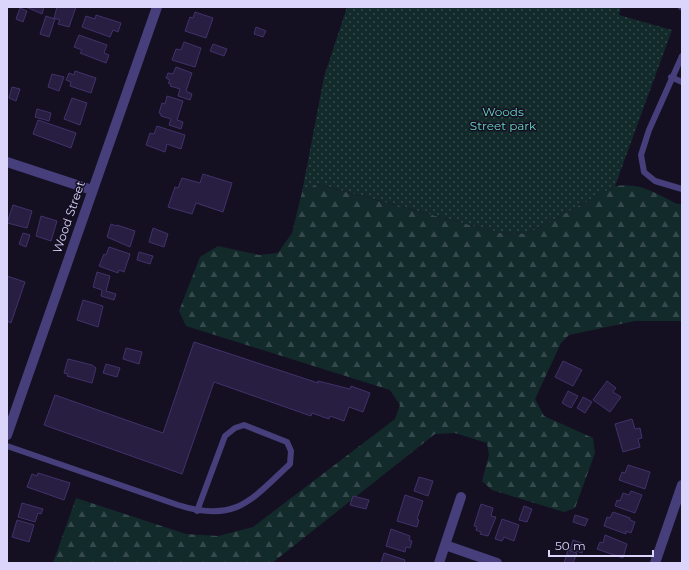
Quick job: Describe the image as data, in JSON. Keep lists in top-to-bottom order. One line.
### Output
{"streets":{"street":["Wood Street"]},"parks":["Woods Street park"],"scale_bar":"50 m"}
